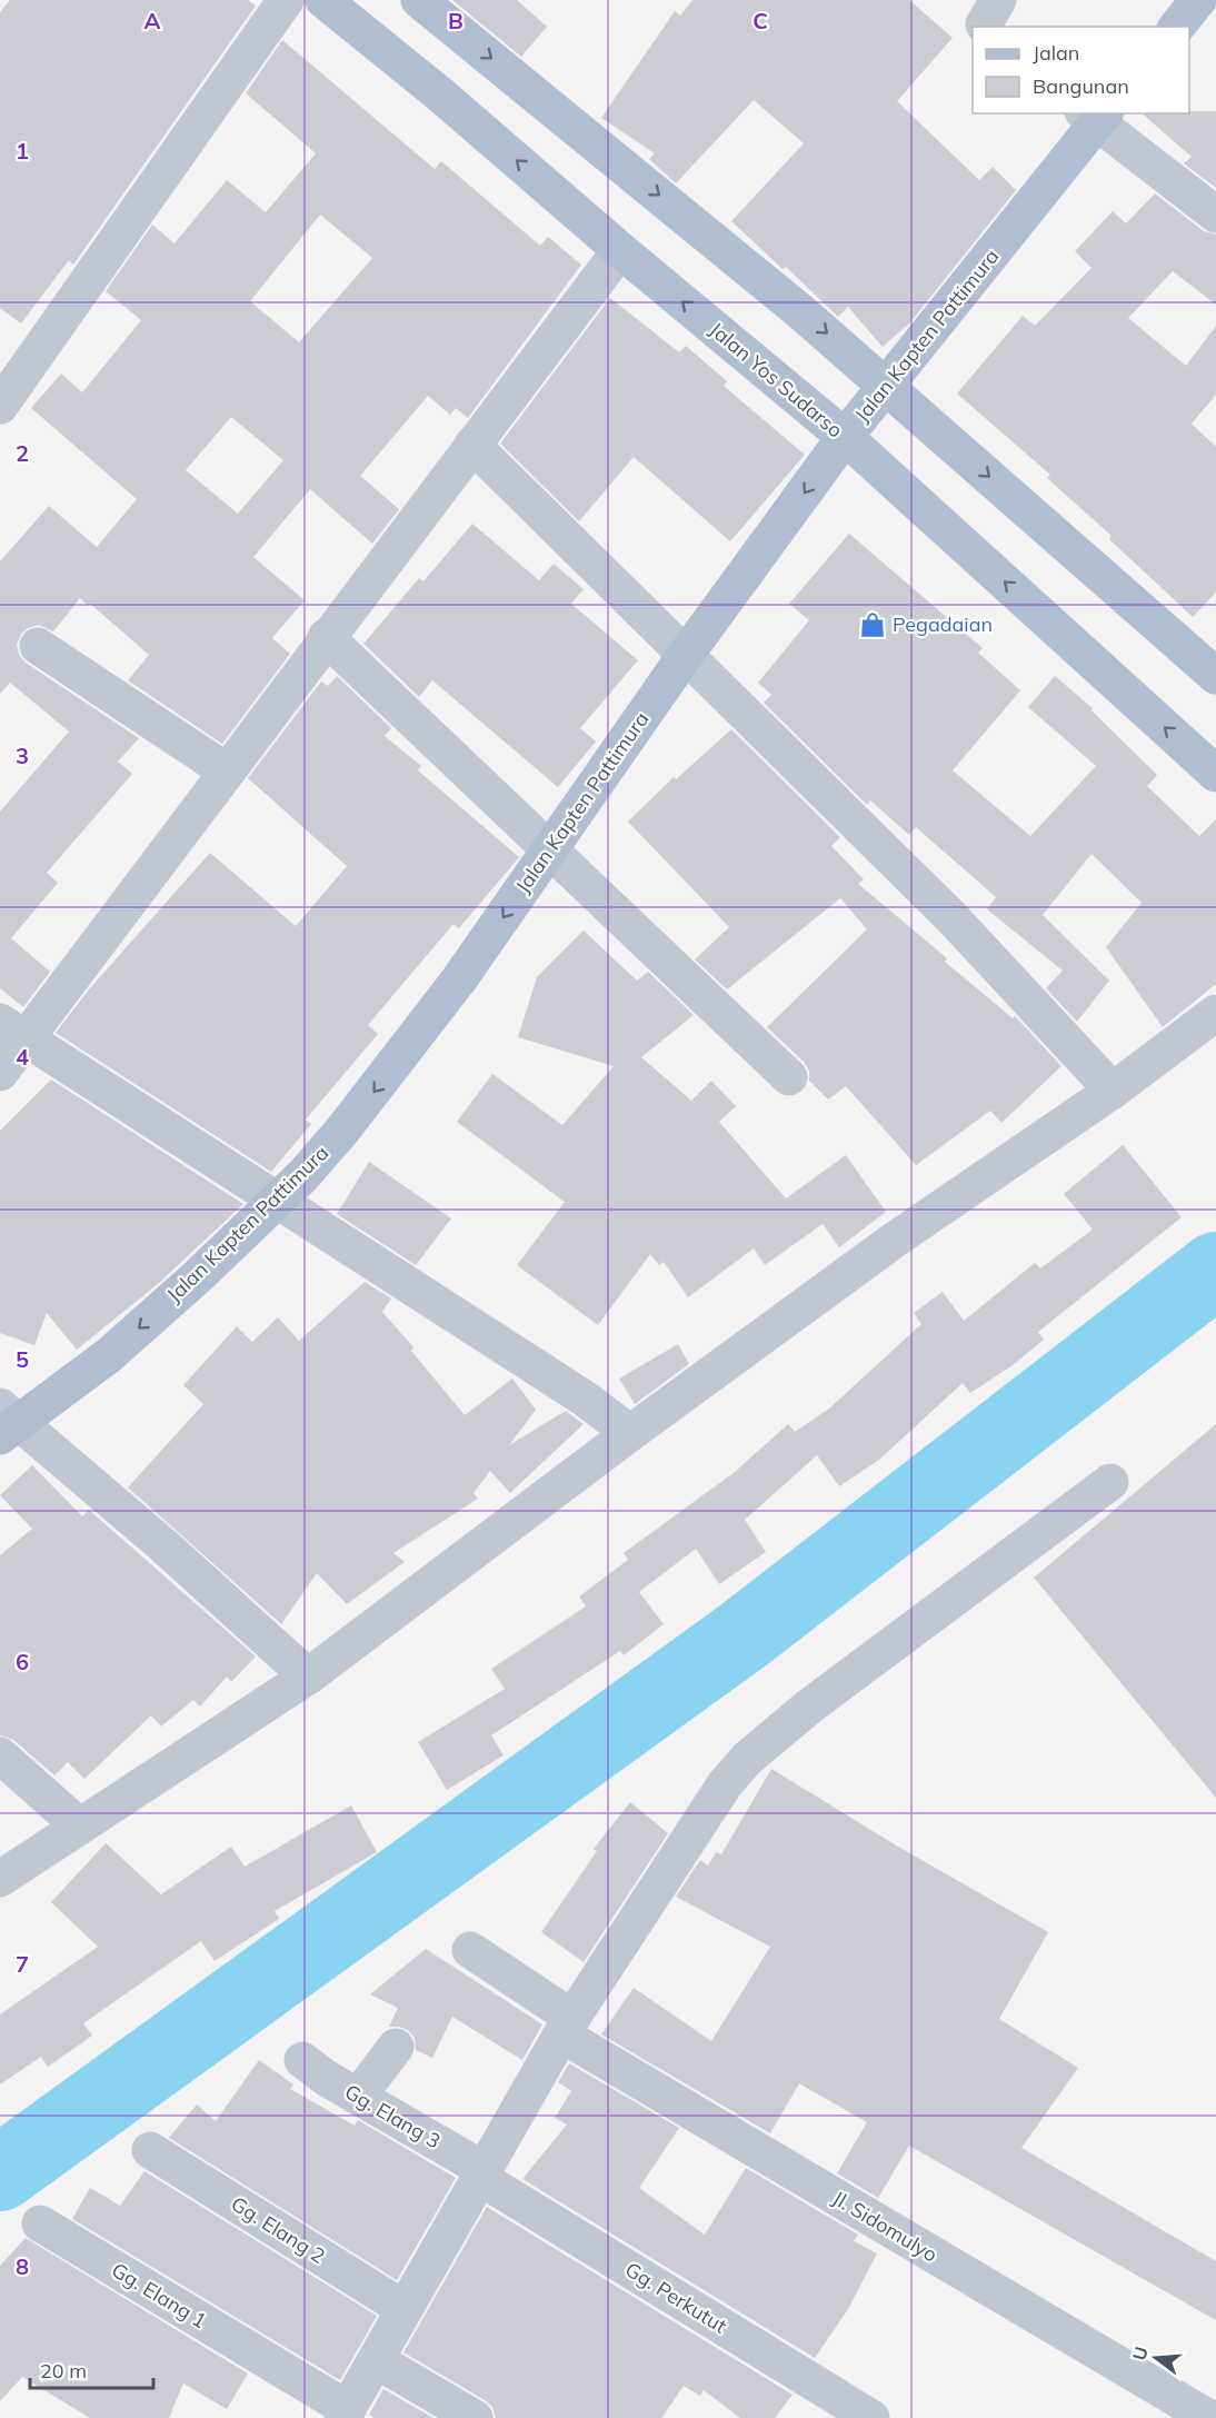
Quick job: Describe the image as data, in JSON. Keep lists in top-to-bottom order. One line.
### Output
{"streets":{"main road":["Jalan Kapten Pattimura","Jalan Yos Sudarso"],"street":["Gg. Elang 3","Jl. Sidomulyo","Gg. Elang 2","Gg. Elang 1","Gg. Perkutut"]},"crossings":[["Jalan Kapten Pattimura","Jalan Yos Sudarso"],["Gg. Elang 3","Gg. Perkutut"]],"one_way":["Jalan Kapten Pattimura"],"places":{"shop":["Pegadaian"]},"legend":["Jalan","Bangunan"],"scale_bar":"20 m","north":"left","grid":{"columns":["A","B","C"],"rows":["1","2","3","4","5","6","7","8"]}}
